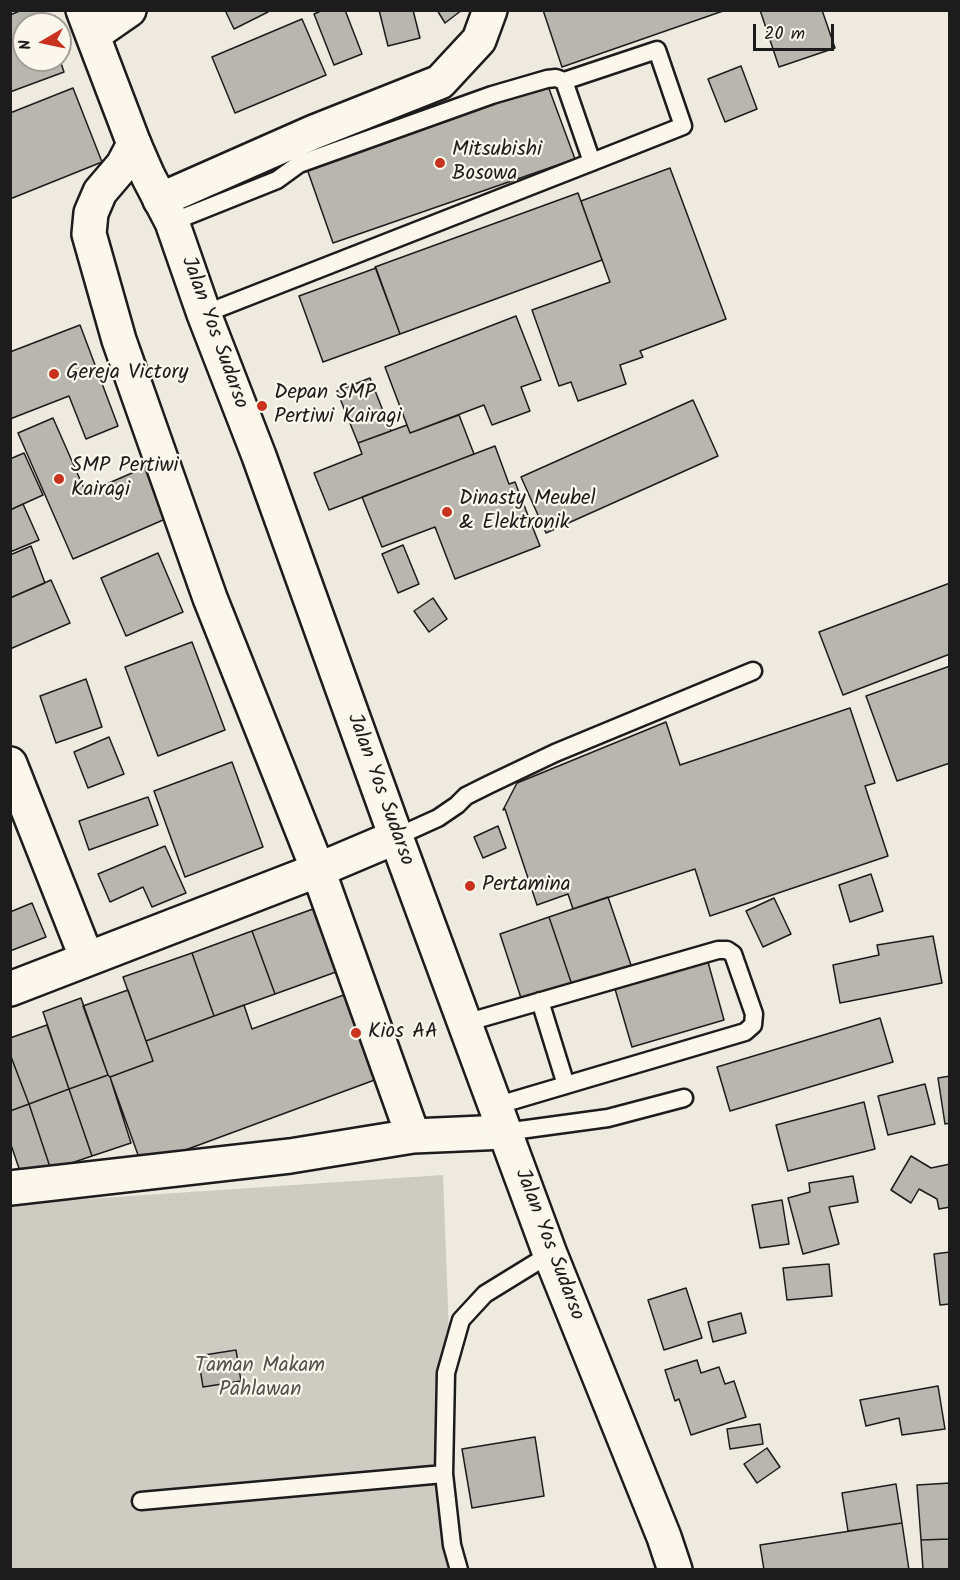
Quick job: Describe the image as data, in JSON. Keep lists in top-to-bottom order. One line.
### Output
{"streets":{"main road":["Jalan Yos Sudarso"]},"parks":["Taman Makam Pahlawan"],"places":["Mitsubishi Bosowa","Gereja Victory","Depan SMP Pertiwi Kairagi","SMP Pertiwi Kairagi","Dinasty Meubel & Elektronik","Pertamina","Kios AA"],"scale_bar":"20 m","north":"left"}
